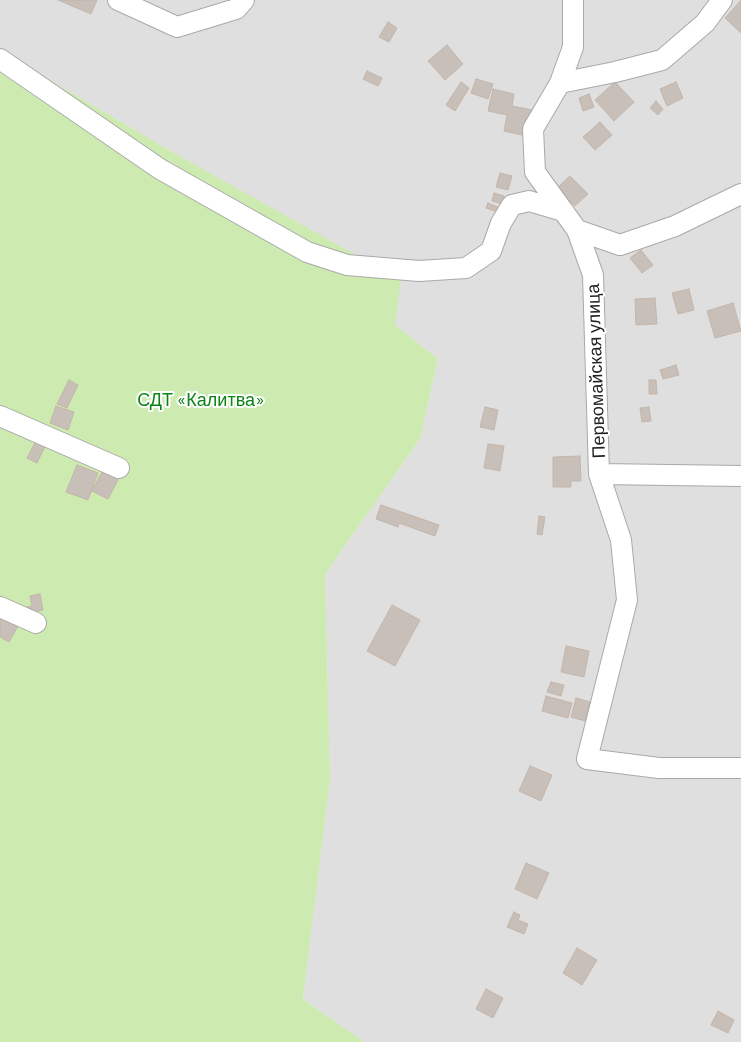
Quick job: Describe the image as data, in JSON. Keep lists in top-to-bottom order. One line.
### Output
{"streets":{"street":["Первомайская улица"]},"parks":["СДТ «Калитва»"]}
